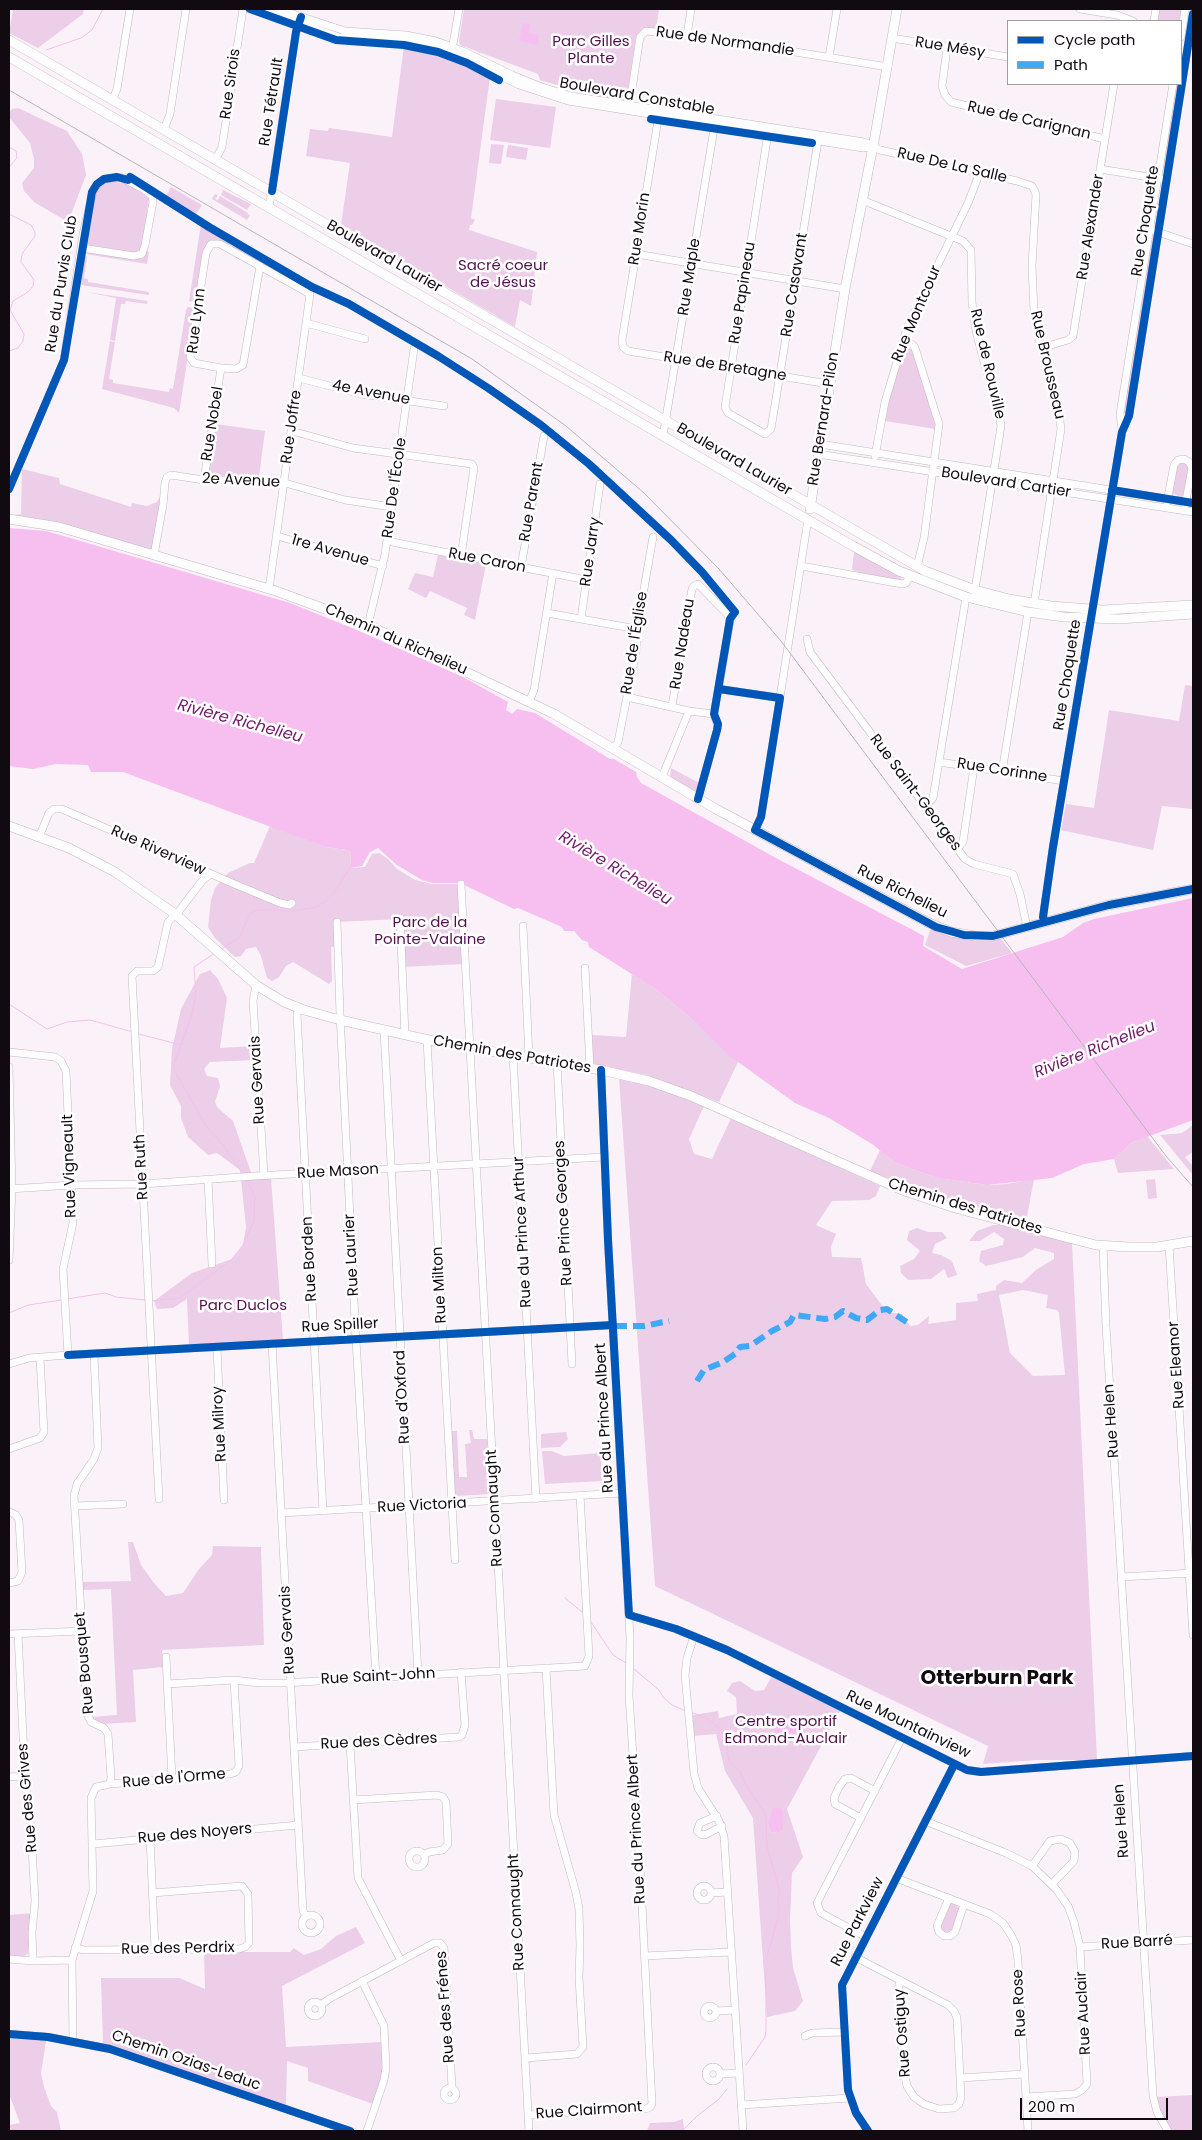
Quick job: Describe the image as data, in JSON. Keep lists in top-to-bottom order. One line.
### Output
{"streets":{"main road":["Boulevard Laurier","Rue Bernard-Pilon","Chemin du Richelieu","Rue Richelieu","Chemin des Patriotes"],"street":["Rue de Normandie","Rue Mésy","Rue Sirois","Boulevard Constable","Rue Tétrault","Rue de Carignan","Rue De La Salle","Rue Choquette","Rue Alexander","Rue Morin","Rue Maple","Rue du Purvis Club","Rue Casavant","Rue Papineau","Rue Montcour","Rue Lynn","Rue de Rouville","Rue Brousseau","Rue de Bretagne","4e Avenue","Rue Nobel","Rue Joffre","2e Avenue","Boulevard Cartier","Rue De l'École","Rue Parent","1re Avenue","Rue Jarry","Rue Caron","Rue de l'Église","Rue Nadeau","Rue Corinne","Rue Saint-Georges","Rue Riverview","Rue Gervais","Rue Vigneault","Rue Ruth","Rue Mason","Rue Prince Georges","Rue du Prince Arthur","Rue Laurier","Rue Borden","Rue Milton","Rue Spiller","Rue Eleanor","Rue d'Oxford","Rue du Prince Albert","Rue Helen","Rue Milroy","Rue Victoria","Rue Connaught","Rue Bousquet","Rue Saint-John","Rue Mountainview","Rue des Cèdres","Rue de l'Orme","Rue des Grives","Rue des Noyers","Rue Parkview","Rue Barré","Rue des Perdrix","Rue Rose","Rue des Frénes","Rue Auclair","Rue Ostiguy","Chemin Ozias-Leduc","Rue Clairmont"]},"crossings":[["Rue de Normandie","Boulevard Constable"],["Rue de Normandie","Rue Bernard-Pilon"],["Rue Mésy","Rue de Carignan"],["Rue Mésy","Rue Bernard-Pilon"],["Rue Sirois","Boulevard Laurier"],["Boulevard Constable","Rue Tétrault"],["Boulevard Constable","Rue De La Salle"],["Boulevard Constable","Rue Morin"],["Boulevard Constable","Rue Maple"],["Boulevard Constable","Rue Casavant"],["Boulevard Constable","Rue Papineau"],["Boulevard Constable","Rue Bernard-Pilon"],["Rue Tétrault","Boulevard Laurier"],["Rue de Carignan","Rue Alexander"],["Rue De La Salle","Rue Montcour"],["Rue De La Salle","Rue Brousseau"],["Rue De La Salle","Rue Bernard-Pilon"],["Rue Choquette","Boulevard Laurier"],["Rue Choquette","Boulevard Cartier"],["Rue Choquette","Rue Corinne"],["Rue Choquette","Rue Richelieu"],["Rue Alexander","Rue Brousseau"],["Rue Morin","Rue de Bretagne"],["Boulevard Laurier","Rue Maple"],["Boulevard Laurier","Rue de Rouville"],["Boulevard Laurier","Rue Brousseau"],["Boulevard Laurier","Rue Bernard-Pilon"],["Rue Maple","Rue de Bretagne"],["Rue Casavant","Rue Papineau"],["Rue Casavant","Rue de Bretagne"],["Rue Papineau","Rue de Bretagne"],["Rue Montcour","Rue de Rouville"],["Rue Montcour","Boulevard Cartier"],["Rue Lynn","Rue Nobel"],["Rue Lynn","Rue Joffre"],["Rue de Rouville","Boulevard Cartier"],["Rue Brousseau","Boulevard Cartier"],["Rue de Bretagne","Rue Bernard-Pilon"],["4e Avenue","Rue Joffre"],["4e Avenue","Rue De l'École"],["Rue Bernard-Pilon","Boulevard Cartier"],["Rue Bernard-Pilon","Chemin du Richelieu"],["Rue Bernard-Pilon","Rue Richelieu"],["Rue Nobel","2e Avenue"],["Rue Joffre","2e Avenue"],["Rue Joffre","1re Avenue"],["Rue Joffre","Chemin du Richelieu"],["2e Avenue","Rue De l'École"],["2e Avenue","Chemin du Richelieu"],["Rue De l'École","1re Avenue"],["Rue De l'École","Rue Caron"],["Rue De l'École","Chemin du Richelieu"],["Rue Parent","Rue Caron"],["Rue Jarry","Rue Caron"],["Chemin du Richelieu","Rue de l'Église"],["Chemin du Richelieu","Rue Nadeau"],["Chemin du Richelieu","Rue Richelieu"],["Rue Saint-Georges","Rue Richelieu"],["Rue Riverview","Chemin des Patriotes"],["Rue Riverview","Rue Ruth"],["Chemin des Patriotes","Rue Gervais"],["Chemin des Patriotes","Rue Ruth"],["Chemin des Patriotes","Rue Prince Georges"],["Chemin des Patriotes","Rue du Prince Arthur"],["Chemin des Patriotes","Rue Laurier"],["Chemin des Patriotes","Rue Borden"],["Chemin des Patriotes","Rue Milton"],["Chemin des Patriotes","Rue Eleanor"],["Chemin des Patriotes","Rue d'Oxford"],["Chemin des Patriotes","Rue du Prince Albert"],["Chemin des Patriotes","Rue Helen"],["Chemin des Patriotes","Rue Connaught"],["Rue Gervais","Rue Mason"],["Rue Gervais","Rue Spiller"],["Rue Gervais","Rue Victoria"],["Rue Gervais","Rue Saint-John"],["Rue Gervais","Rue des Cèdres"],["Rue Gervais","Rue des Noyers"],["Rue Vigneault","Rue Mason"],["Rue Vigneault","Rue Spiller"],["Rue Ruth","Rue Mason"],["Rue Ruth","Rue Spiller"],["Rue Mason","Rue Prince Georges"],["Rue Mason","Rue du Prince Arthur"],["Rue Mason","Rue Laurier"],["Rue Mason","Rue Borden"],["Rue Mason","Rue Milton"],["Rue Mason","Rue d'Oxford"],["Rue Mason","Rue du Prince Albert"],["Rue Mason","Rue Connaught"],["Rue Prince Georges","Rue Spiller"],["Rue du Prince Arthur","Rue Spiller"],["Rue du Prince Arthur","Rue Victoria"],["Rue Laurier","Rue Spiller"],["Rue Laurier","Rue Victoria"],["Rue Laurier","Rue Saint-John"],["Rue Borden","Rue Spiller"],["Rue Borden","Rue Victoria"],["Rue Milton","Rue Spiller"],["Rue Milton","Rue Victoria"],["Rue Spiller","Rue d'Oxford"],["Rue Spiller","Rue du Prince Albert"],["Rue Spiller","Rue Milroy"],["Rue Spiller","Rue Connaught"],["Rue Spiller","Rue Bousquet"],["Rue d'Oxford","Rue Victoria"],["Rue d'Oxford","Rue Saint-John"],["Rue du Prince Albert","Rue Victoria"],["Rue du Prince Albert","Rue Mountainview"],["Rue du Prince Albert","Rue Clairmont"],["Rue Helen","Rue Mountainview"],["Rue Helen","Rue Barré"],["Rue Victoria","Rue Connaught"],["Rue Victoria","Rue Saint-John"],["Rue Connaught","Rue Saint-John"],["Rue Connaught","Rue Clairmont"],["Rue Bousquet","Rue de l'Orme"],["Rue Saint-John","Rue des Cèdres"],["Rue Saint-John","Rue de l'Orme"],["Rue Mountainview","Rue Parkview"],["Rue Parkview","Rue Rose"],["Rue Parkview","Rue Auclair"],["Rue Parkview","Rue Ostiguy"],["Rue Barré","Rue Auclair"],["Rue Rose","Rue Auclair"]],"districts":["Otterburn Park"],"water":["Rivière Richelieu"],"parks":["Parc Gilles Plante","Sacré coeur de Jésus","Parc de la Pointe-Valaine","Parc Duclos","Centre sportif Edmond-Auclair"],"legend":["Cycle path","Path"],"scale_bar":"200 m"}
